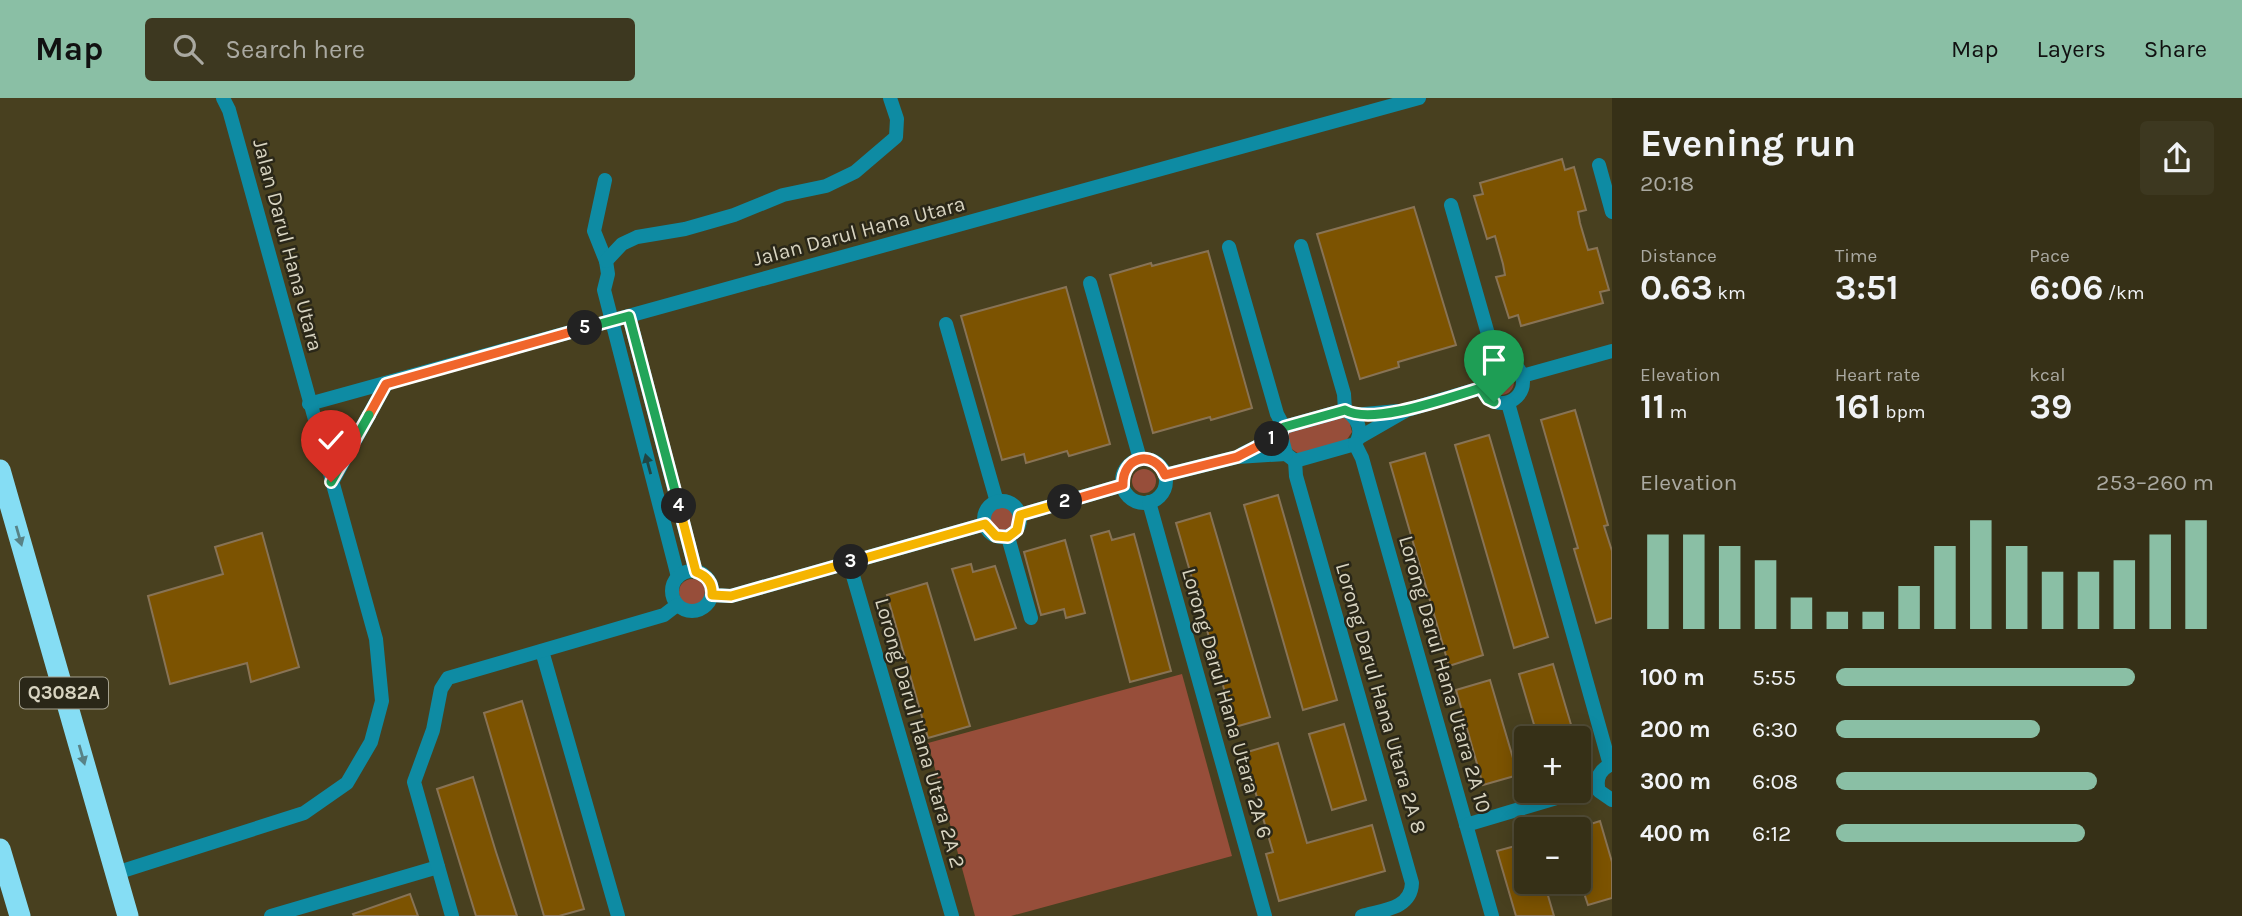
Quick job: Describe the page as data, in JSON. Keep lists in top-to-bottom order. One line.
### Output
{"streets":{"highway":["Q3082A"],"street":["Jalan Darul Hana Utara","Lorong Darul Hana Utara 2A 10","Lorong Darul Hana Utara 2A 8","Lorong Darul Hana Utara 2A 6","Lorong Darul Hana Utara 2A 2"]},"crossings":[["Jalan Darul Hana Utara","Q3082A"]],"page":{"header":"Map","search":"Search here","nav":["Map","Layers","Share"],"heading":["Evening run","20:18"],"stats":[["Distance","0.63 km"],["Time","3:51"],["Pace","6:06 /km"],["Elevation","11 m"],["Heart rate","161 bpm"],["kcal","39"]],"pins":["5","1","2","4","3"],"chart":["Elevation","253–260 m"],"list":[{"name":"100 m","note":"5:55"},{"name":"200 m","note":"6:30"},{"name":"300 m","note":"6:08"},{"name":"400 m","note":"6:12"}],"map_buttons":["+","−"]}}
